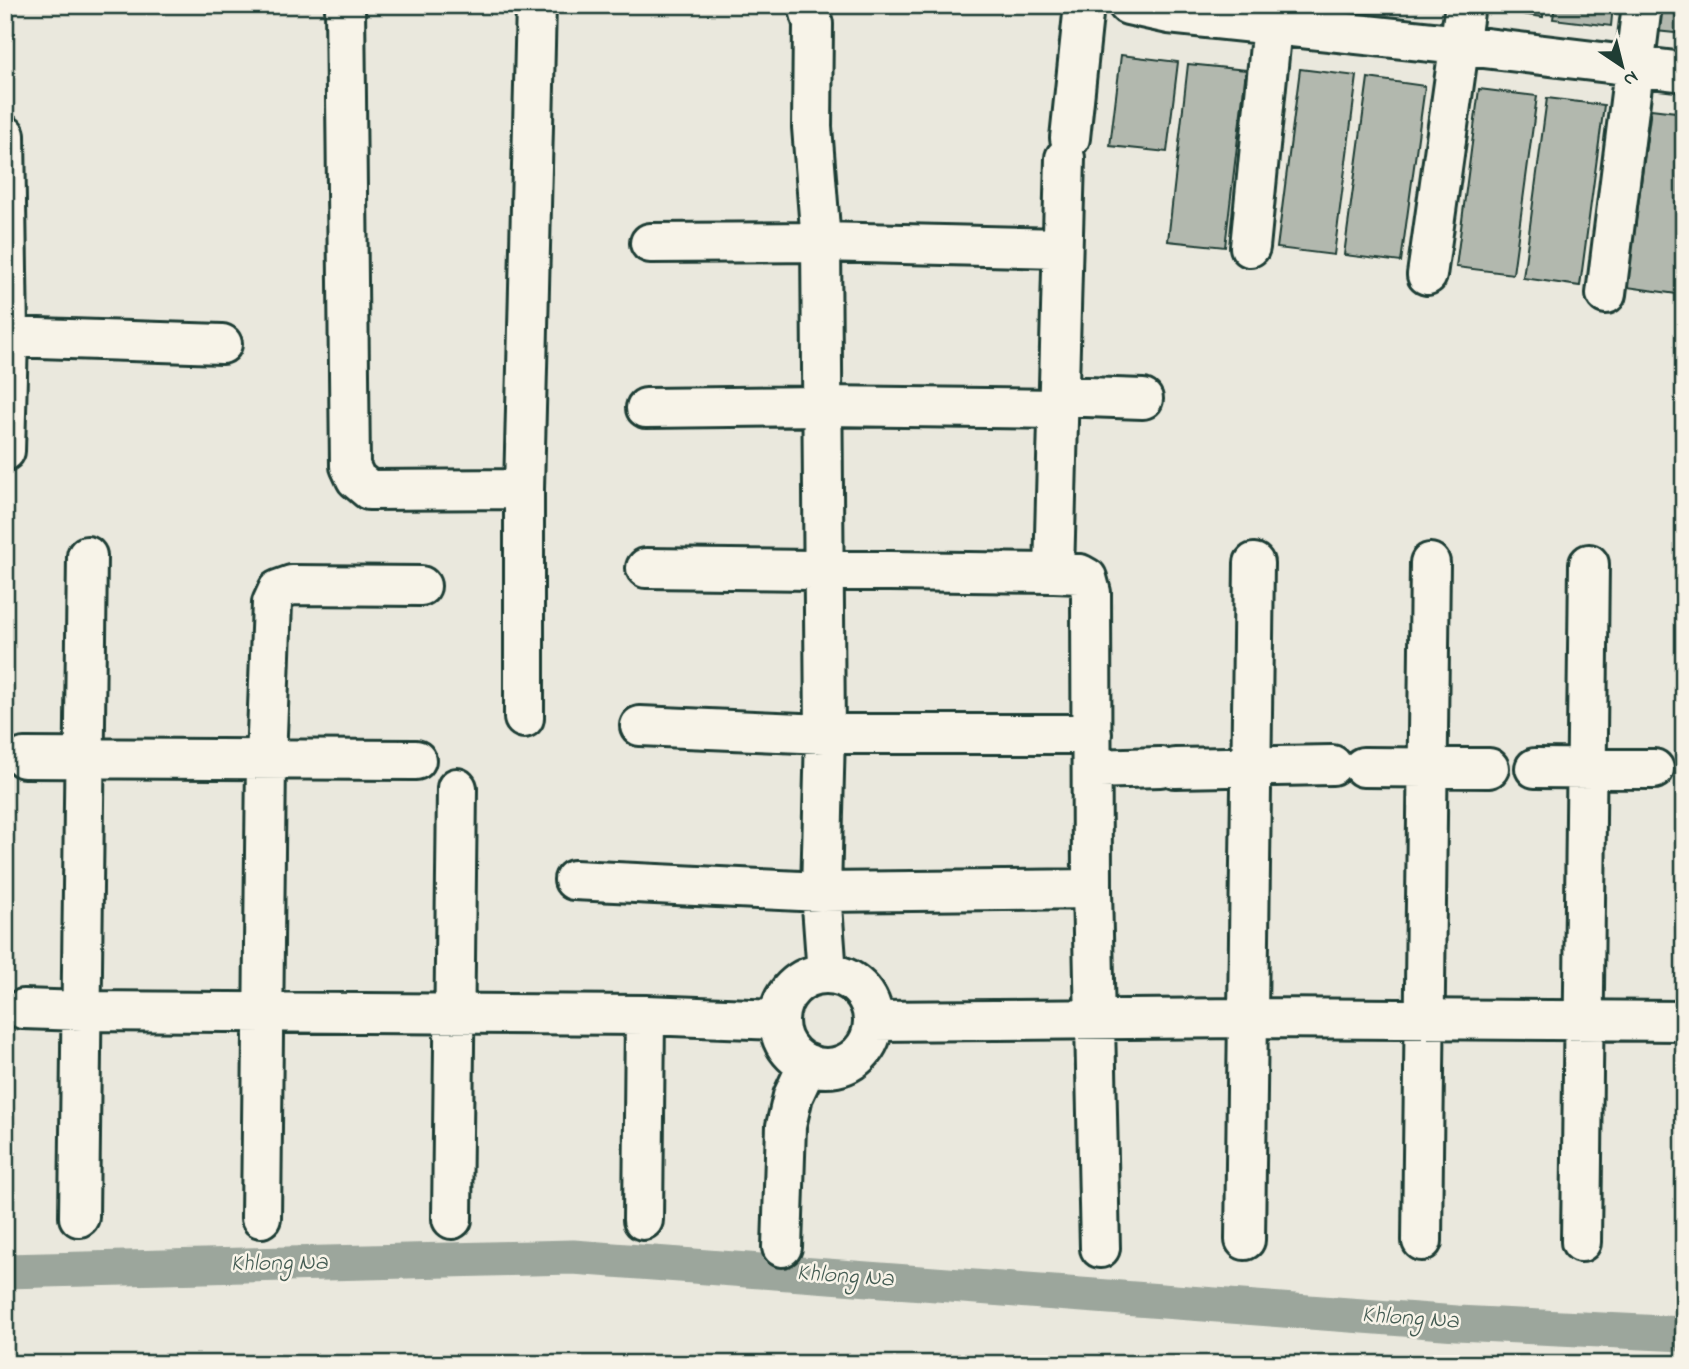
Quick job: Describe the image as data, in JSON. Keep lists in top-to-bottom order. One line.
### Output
{"water":["Khlong Na"],"north":"bottom right"}
